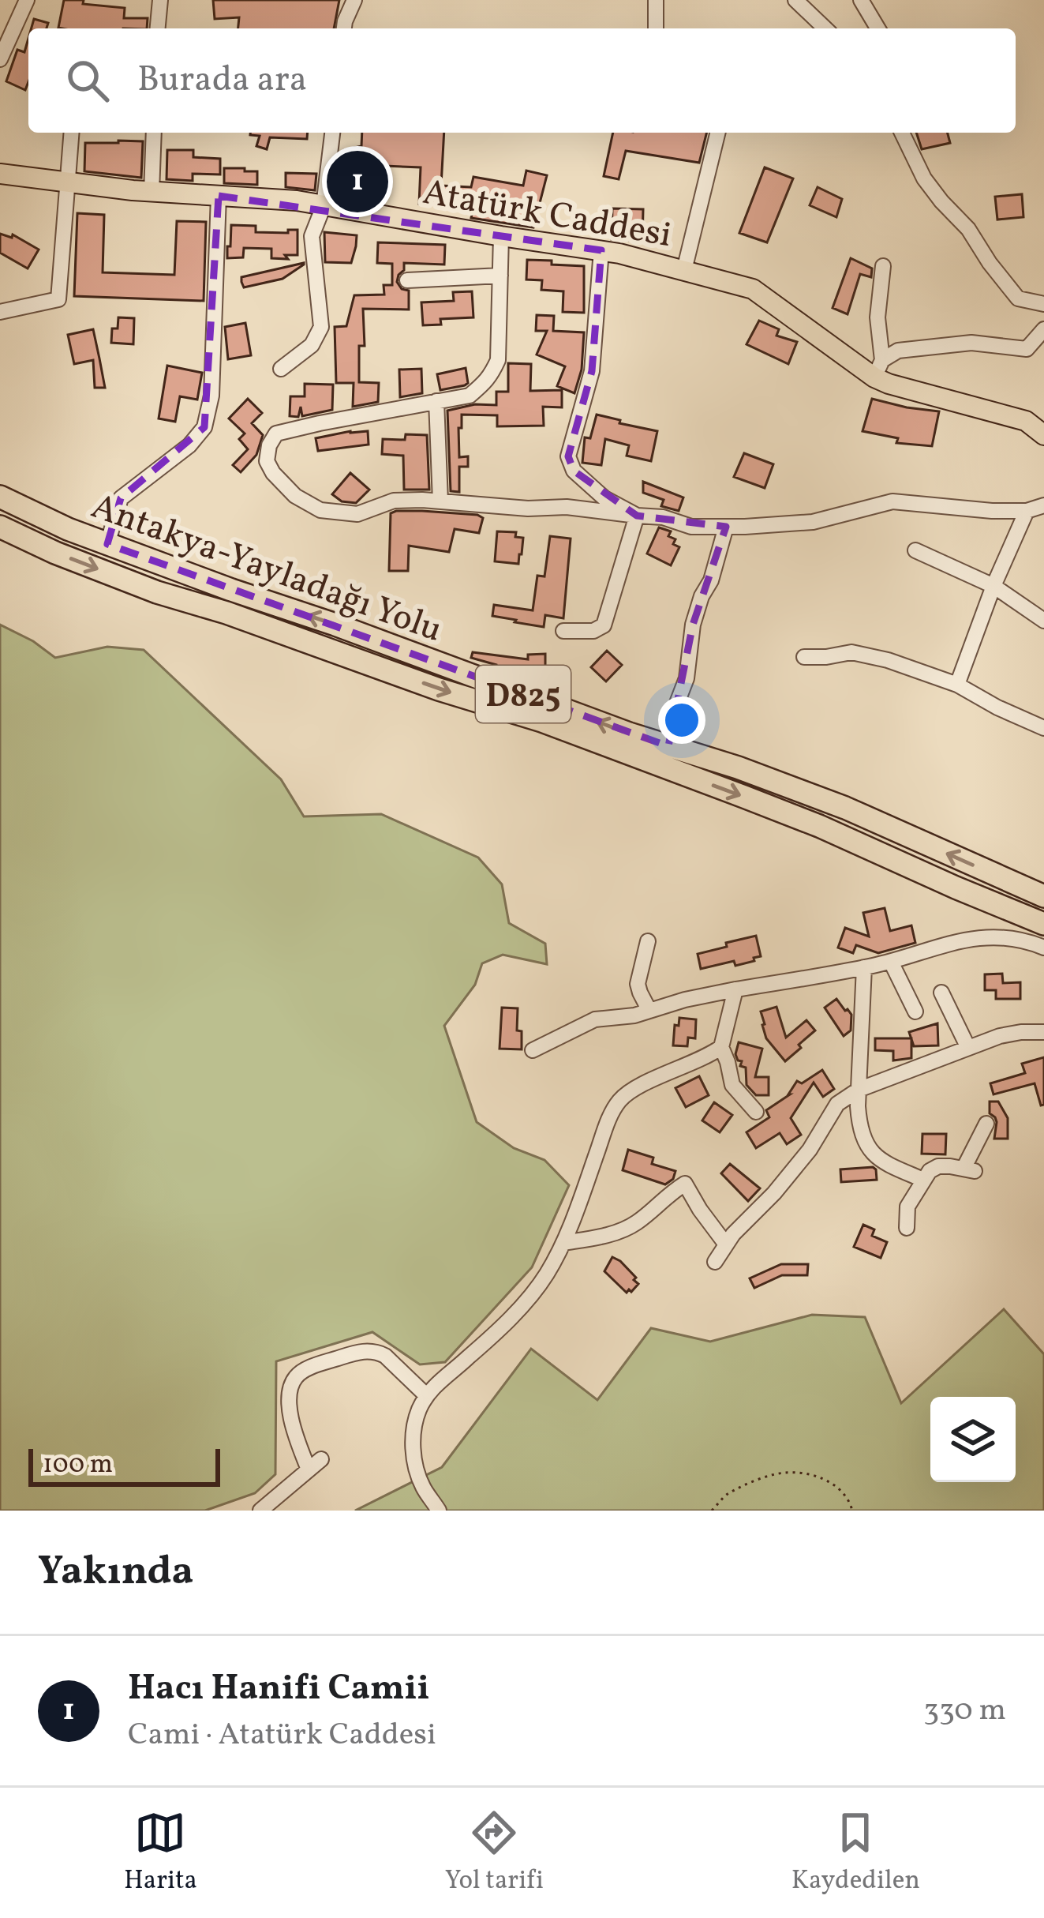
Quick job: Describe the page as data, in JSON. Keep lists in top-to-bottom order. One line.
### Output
{"streets":{"highway":["Antakya-Yayladağı Yolu","D825"],"main road":["Atatürk Caddesi"]},"scale_bar":"100 m","page":{"search":"Burada ara","pins":"1","scale":"100 m","heading":"Yakında","list":[{"mark":"1","name":"Hacı Hanifi Camii","note":"Cami · Atatürk Caddesi","value":"330 m"}],"nav":["Harita","Yol tarifi","Kaydedilen"]}}
